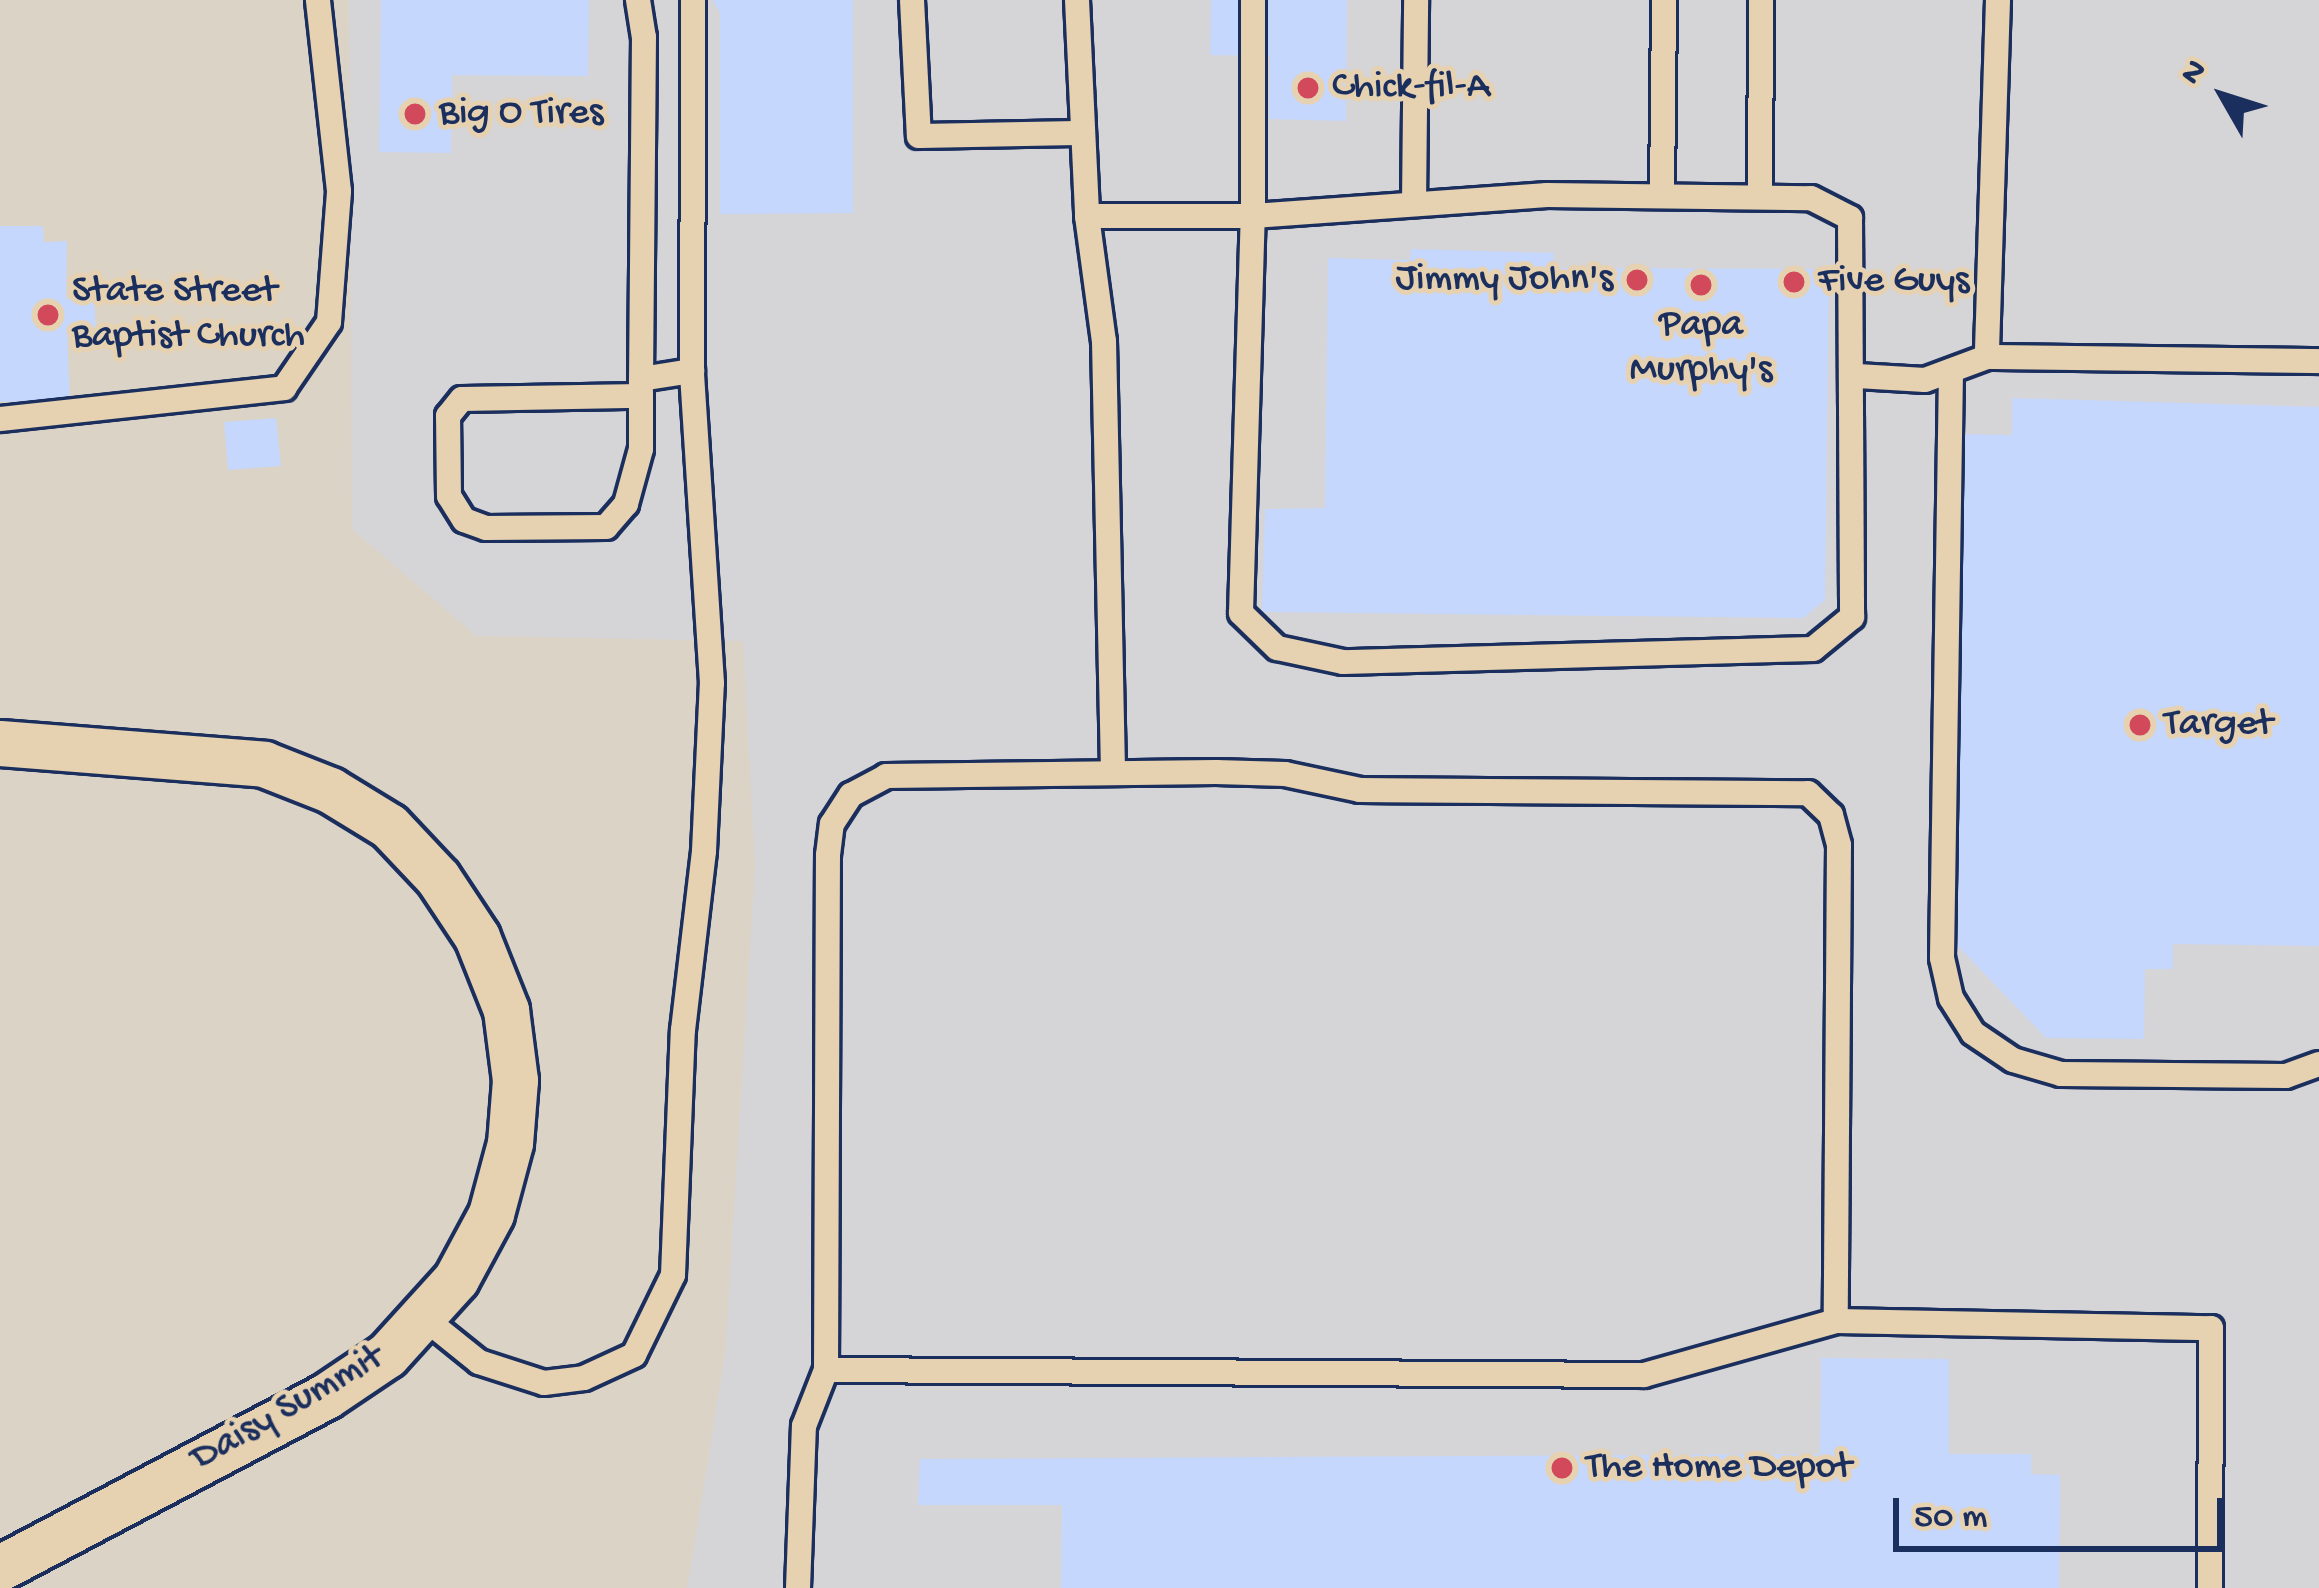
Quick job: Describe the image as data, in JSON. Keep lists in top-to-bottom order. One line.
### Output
{"streets":{"street":["Daisy Summit"]},"places":["Chick-fil-A","Big O Tires","Jimmy John's","Five Guys","Papa Murphy's","State Street Baptist Church","Target","The Home Depot"],"scale_bar":"50 m","north":"top left"}
